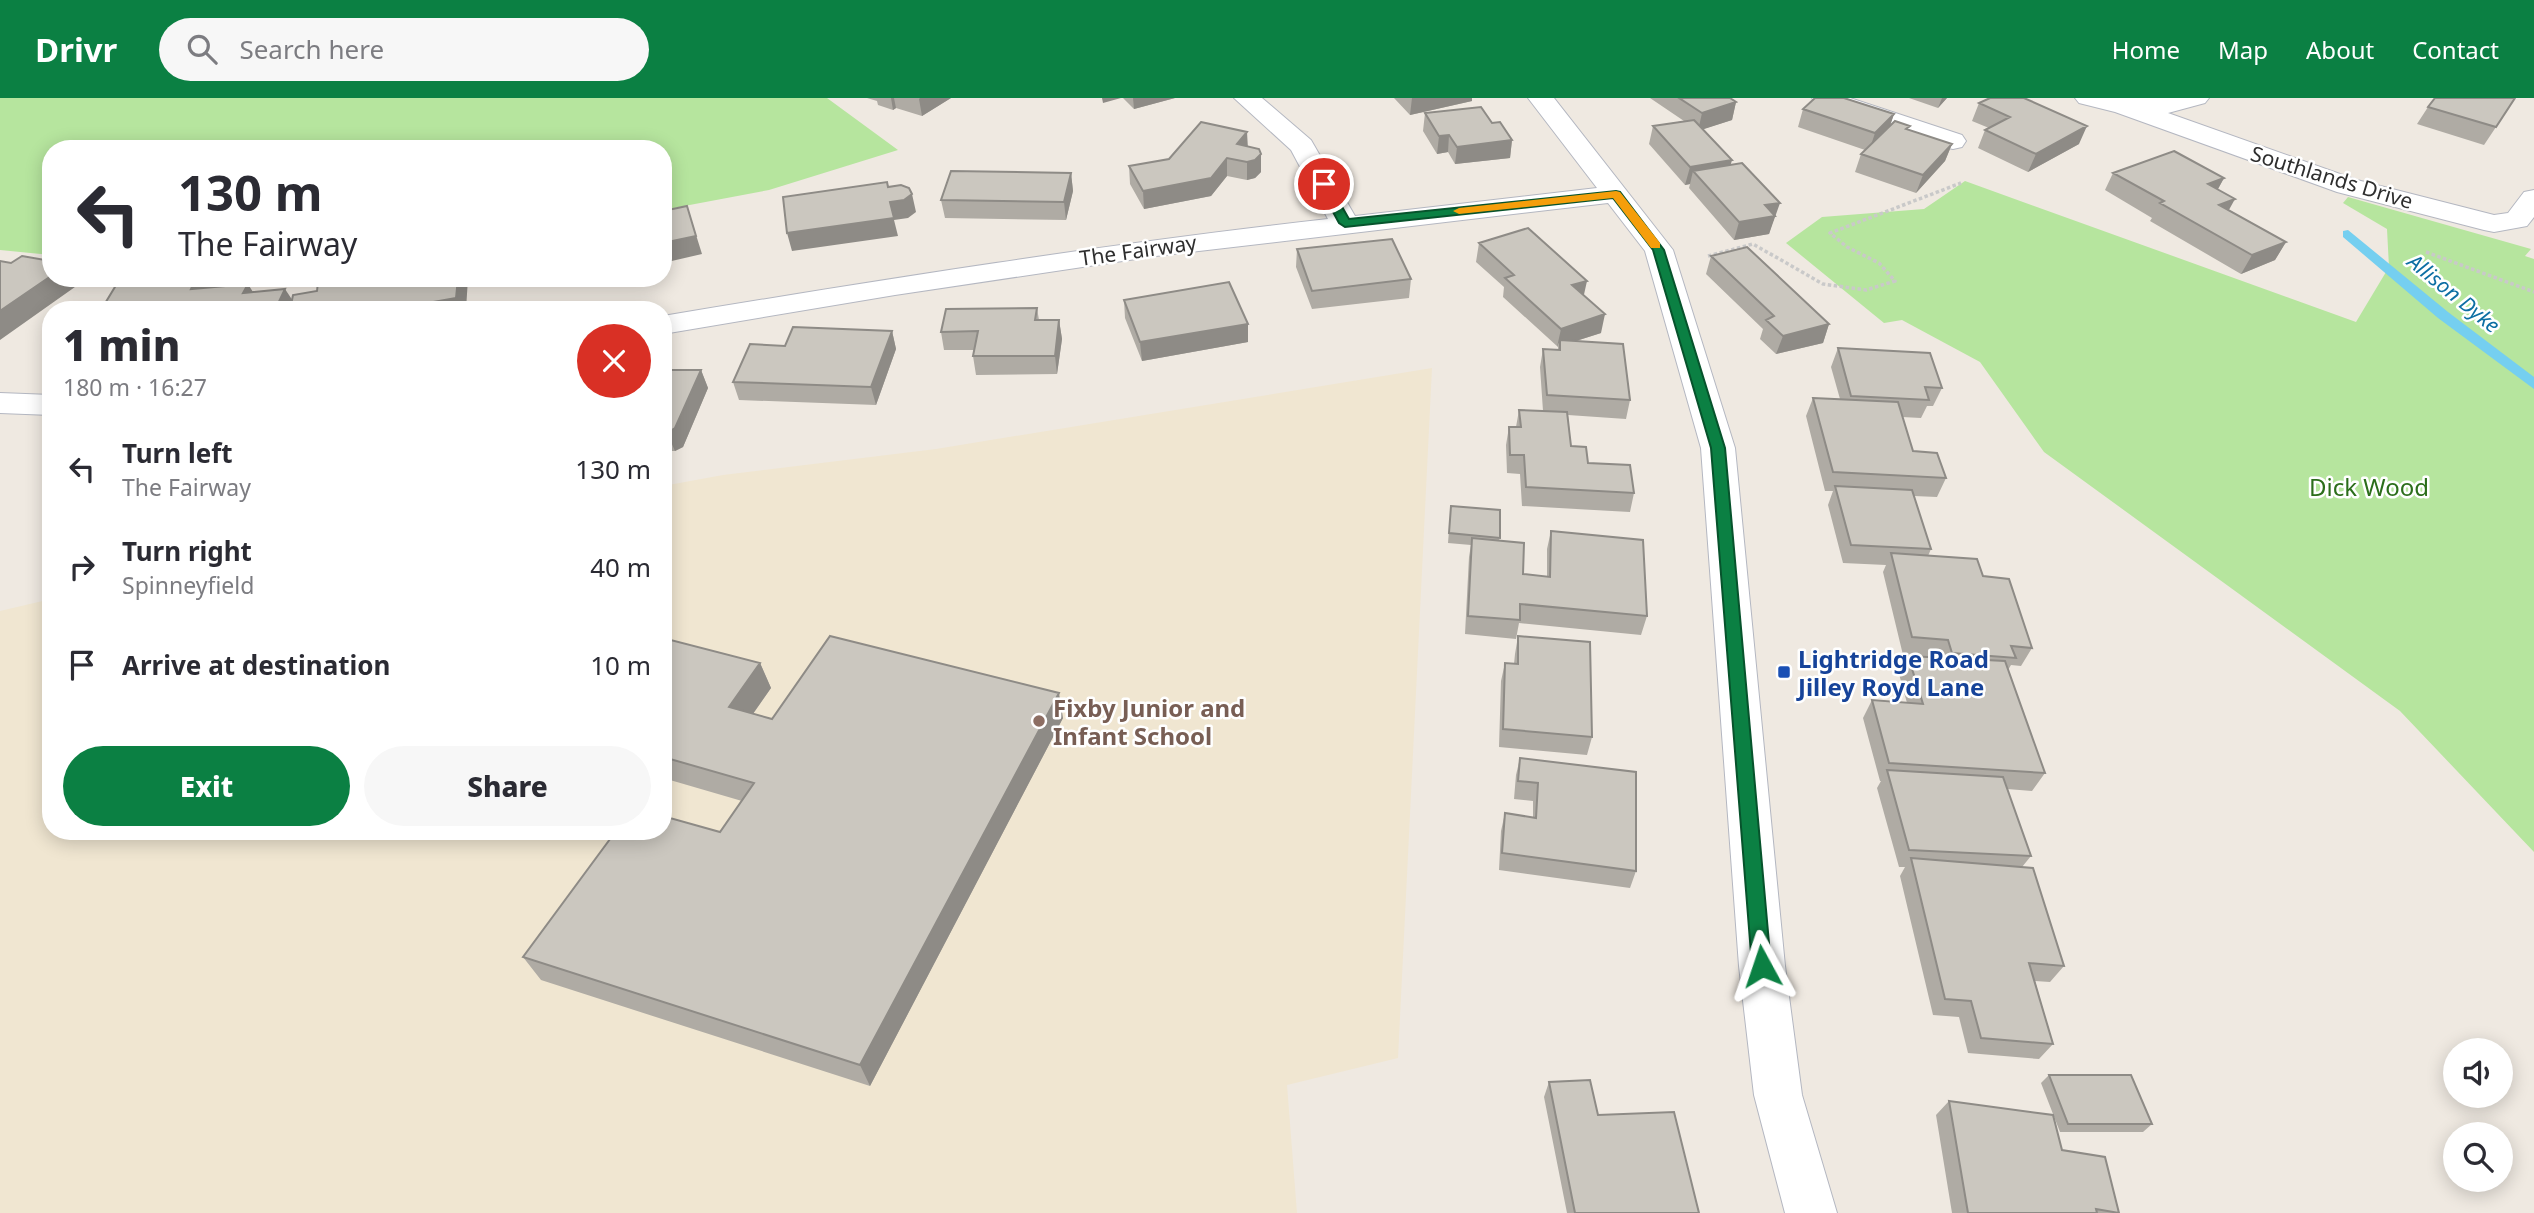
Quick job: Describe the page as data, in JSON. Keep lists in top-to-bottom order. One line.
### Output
{"streets":{"street":["Southlands Drive","The Fairway"]},"water":["Allison Dyke"],"parks":["Dick Wood"],"places":{"transit":["Lightridge Road Jilley Royd Lane"],"other":["Fixby Junior and Infant School"]},"page":{"header":"Drivr","search":"Search here","nav":["Home","Map","About","Contact"],"turn":["130 m","The Fairway"],"heading":["1 min","180 m · 16:27"],"list":[{"name":"Turn left","note":"The Fairway","value":"130 m"},{"name":"Turn right","note":"Spinneyfield","value":"40 m"},{"name":"Arrive at destination","value":"10 m"}],"buttons":["Exit","Share"]}}
